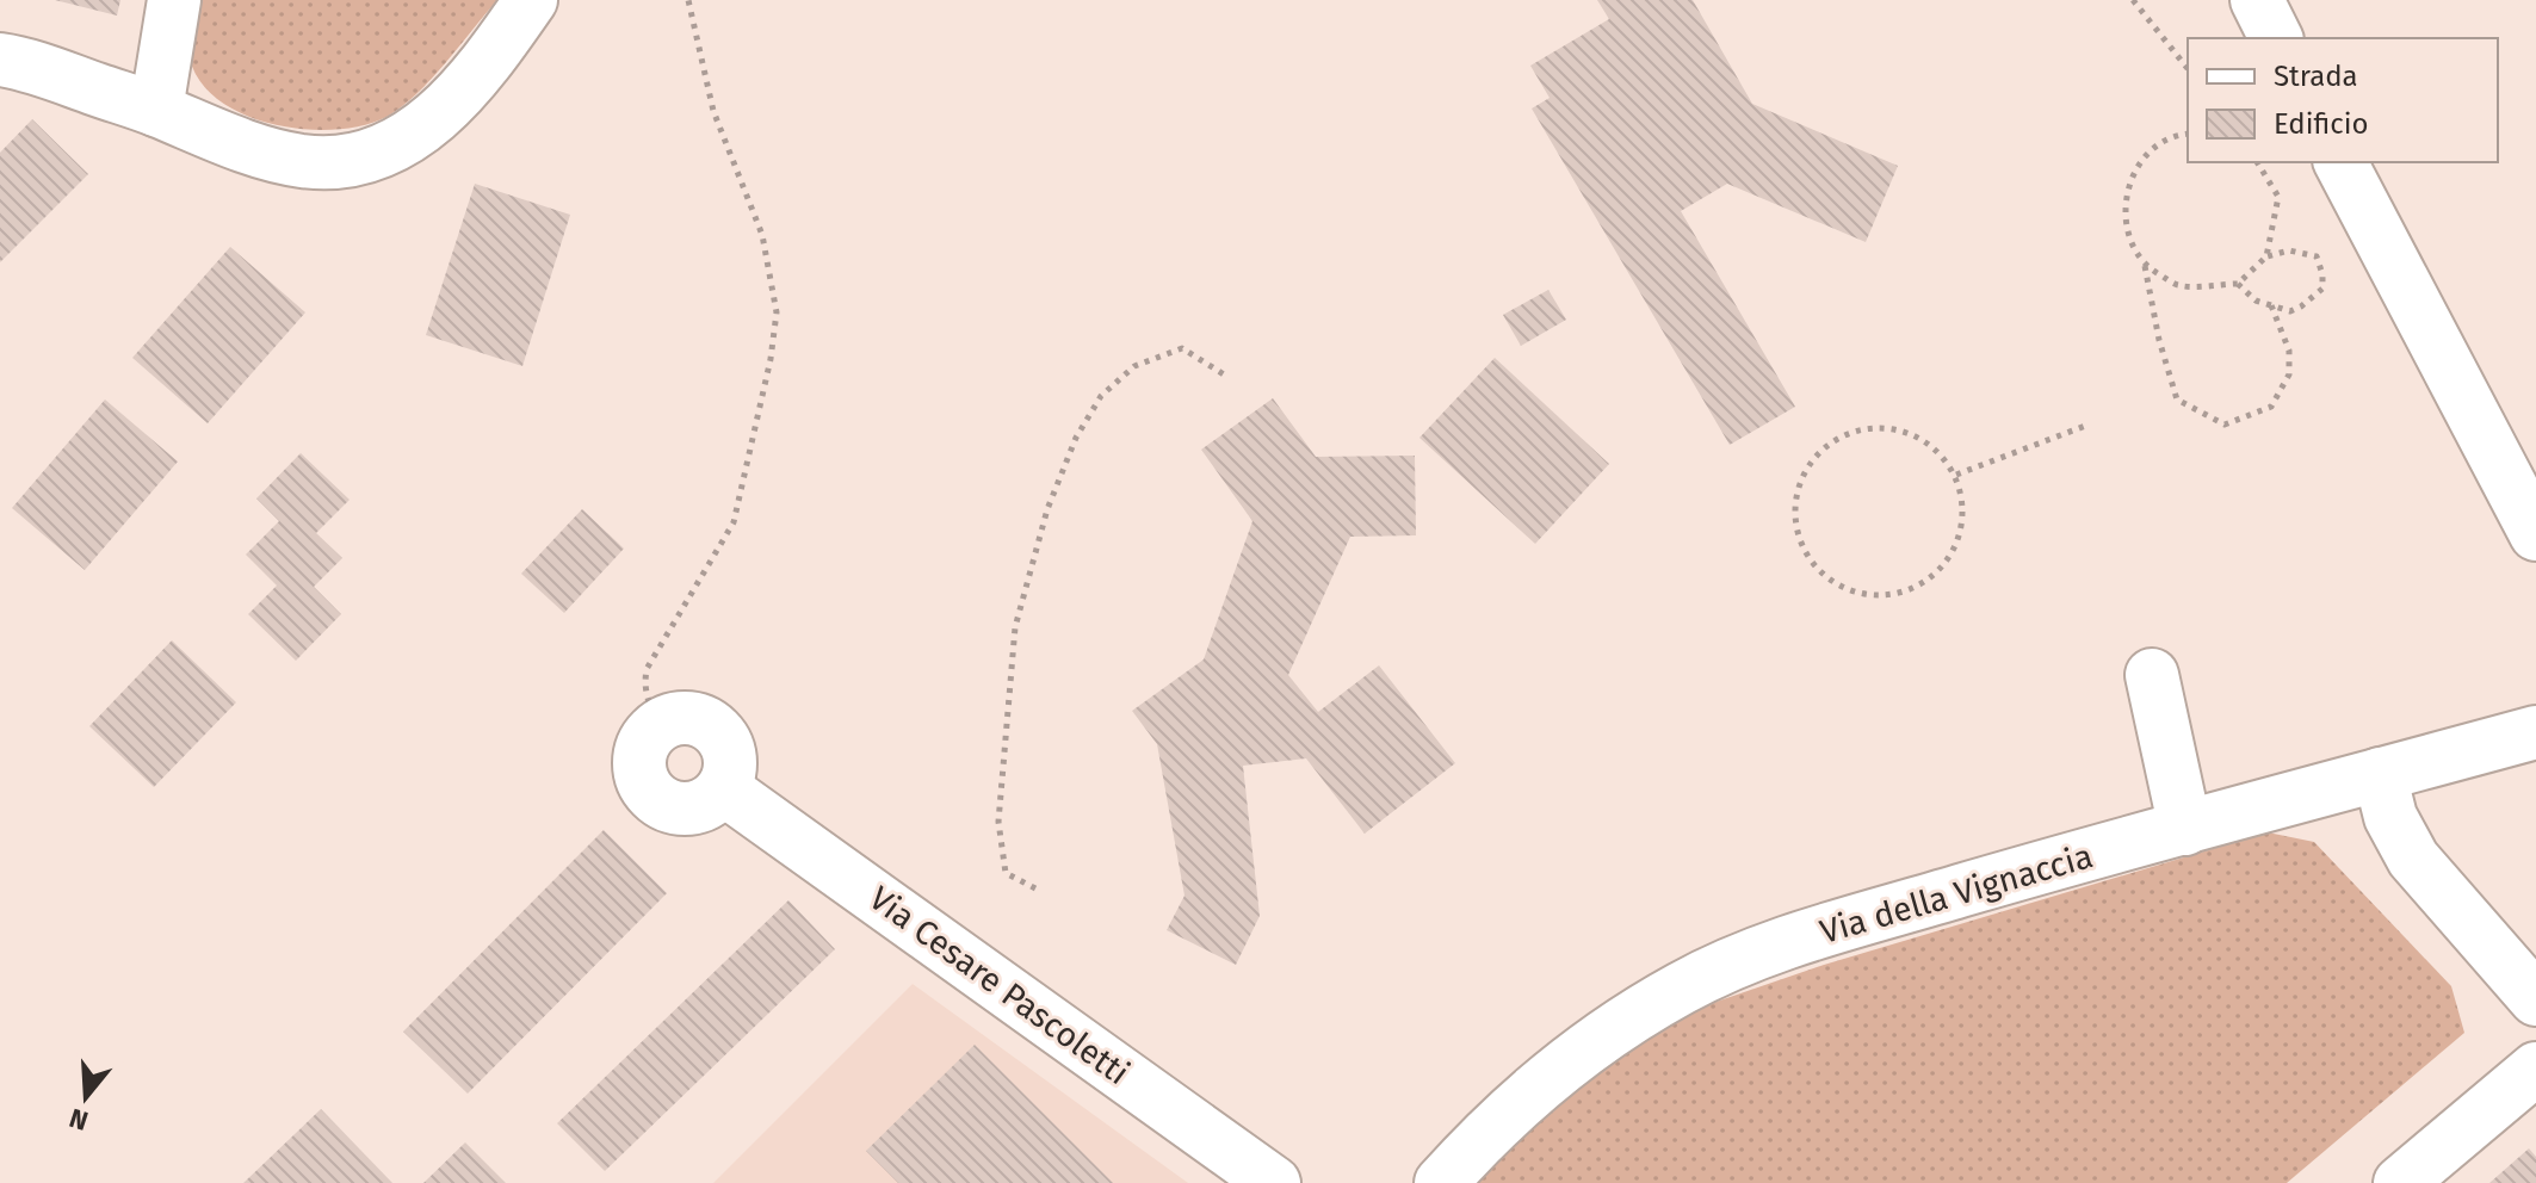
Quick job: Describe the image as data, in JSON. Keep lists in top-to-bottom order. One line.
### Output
{"streets":{"street":["Via della Vignaccia","Via Cesare Pascoletti"]},"legend":["Strada","Edificio"],"north":"bottom"}
